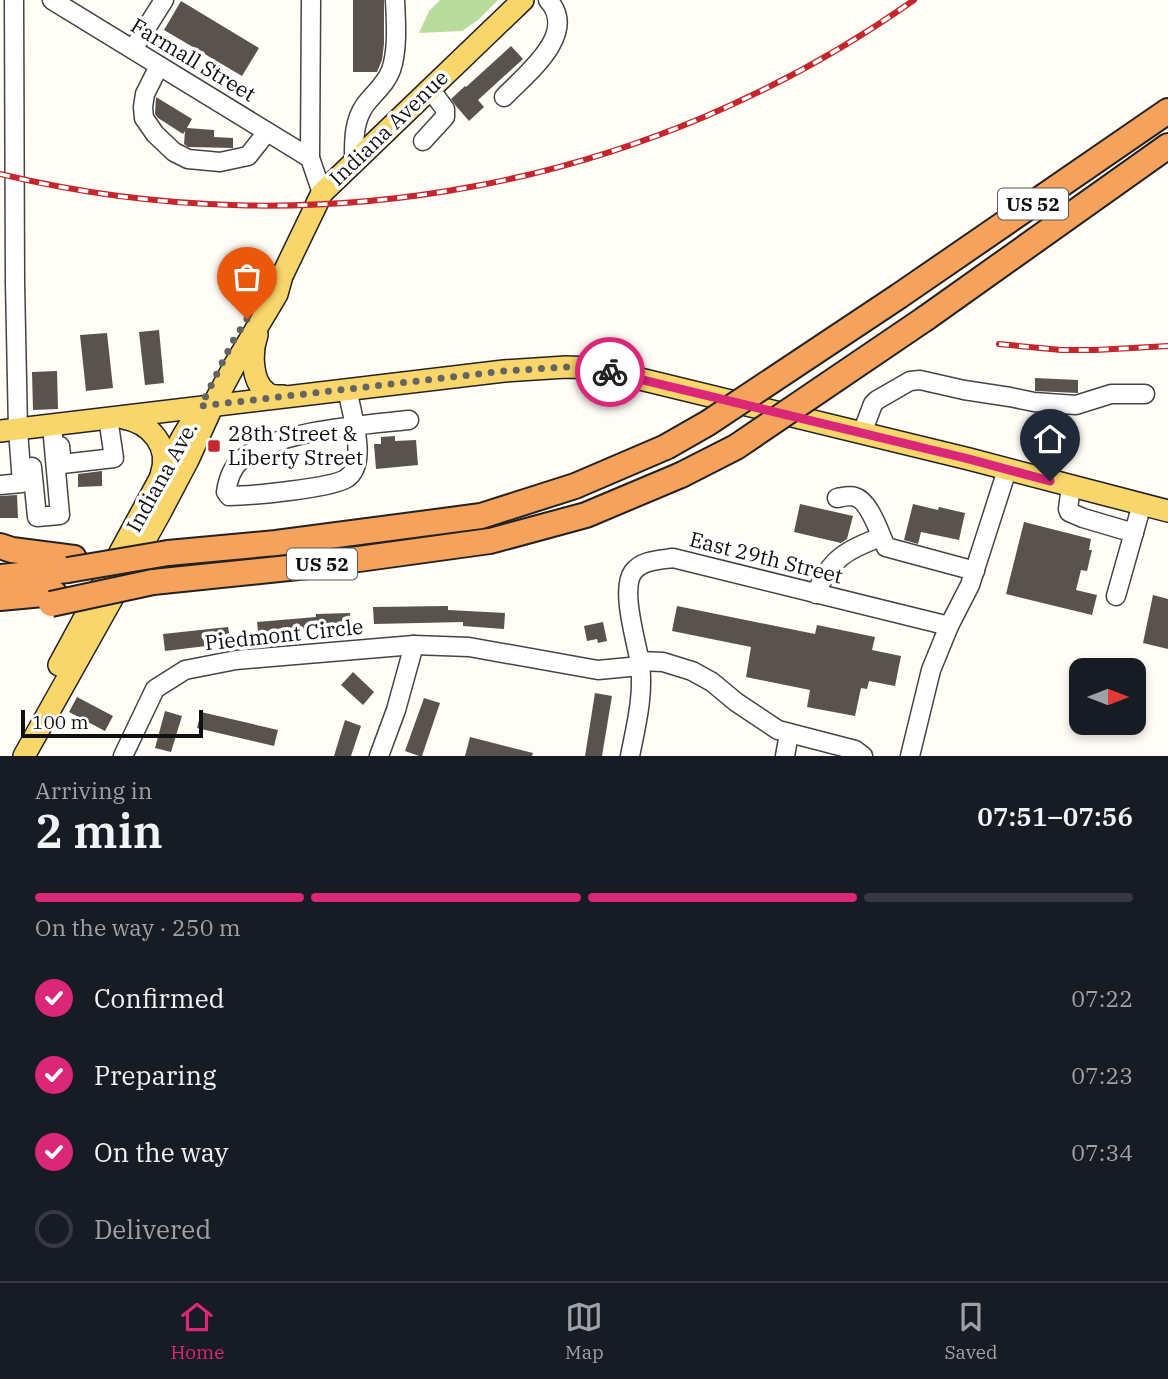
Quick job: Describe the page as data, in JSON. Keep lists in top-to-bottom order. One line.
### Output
{"streets":{"highway":["US 52"],"main road":["Indiana Avenue","Indiana Ave."],"street":["Farmall Street","East 29th Street","Piedmont Circle"]},"crossings":[["Indiana Avenue","Indiana Ave."],["East 29th Street","Piedmont Circle"]],"places":{"transit":["28th Street & Liberty Street"]},"scale_bar":"100 m","north":"right","page":{"scale":"100 m","heading":["2 min","Arriving in","07:51–07:56"],"bar":"On the way · 250 m","list":[["Confirmed","07:22"],["Preparing","07:23"],["On the way","07:34"],"Delivered"],"tabs":["Home","Map","Saved"]}}
